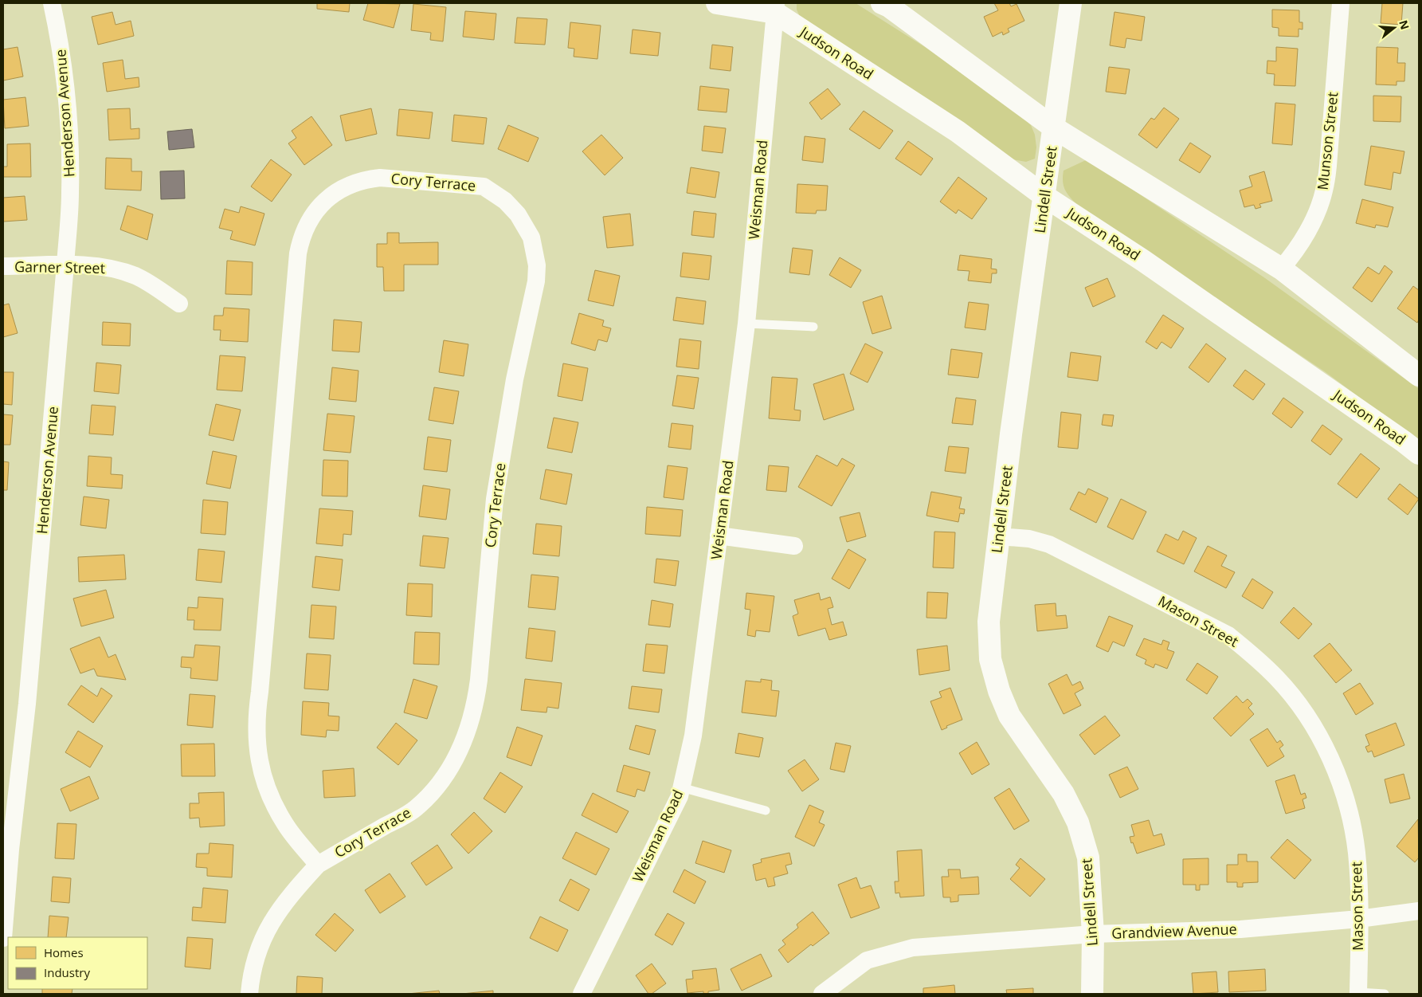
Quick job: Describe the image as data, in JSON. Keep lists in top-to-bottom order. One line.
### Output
{"streets":{"street":["Judson Road","Henderson Avenue","Munson Street","Cory Terrace","Weisman Road","Lindell Street","Garner Street","Mason Street","Grandview Avenue"]},"crossings":[["Judson Road","Weisman Road"],["Judson Road","Lindell Street"],["Henderson Avenue","Garner Street"],["Lindell Street","Mason Street"],["Lindell Street","Grandview Avenue"],["Mason Street","Grandview Avenue"]],"legend":["Homes","Industry"],"north":"right"}
